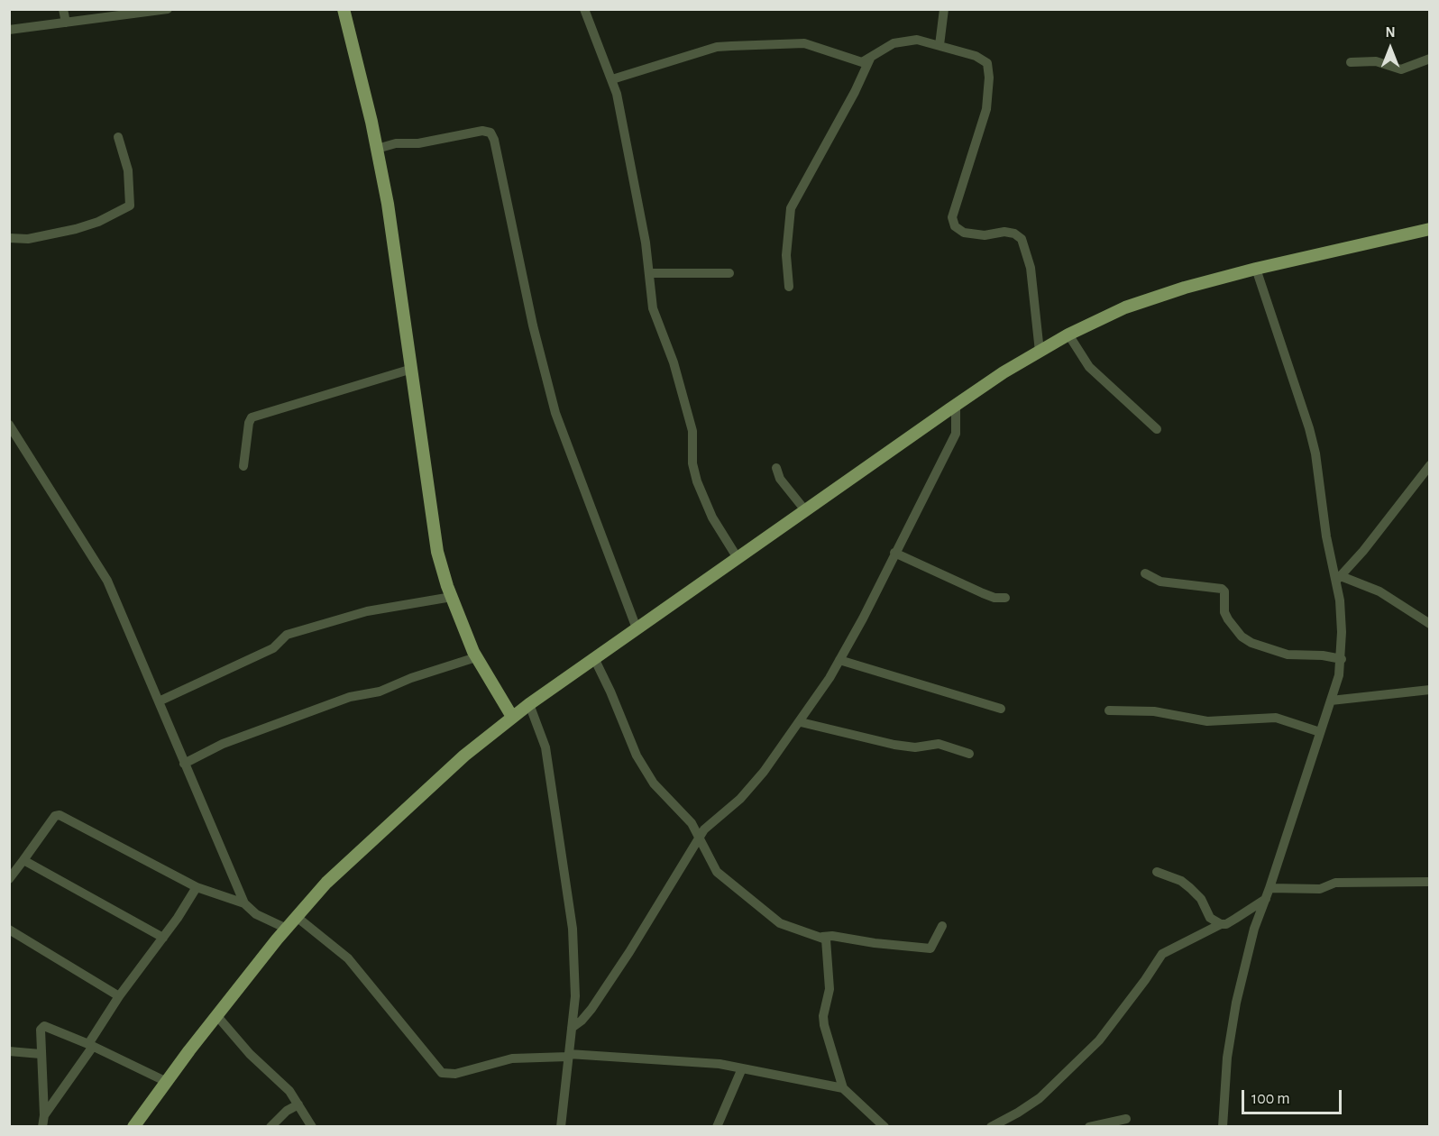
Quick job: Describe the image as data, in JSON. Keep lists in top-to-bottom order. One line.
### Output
{"scale_bar":"100 m","north":"top"}
